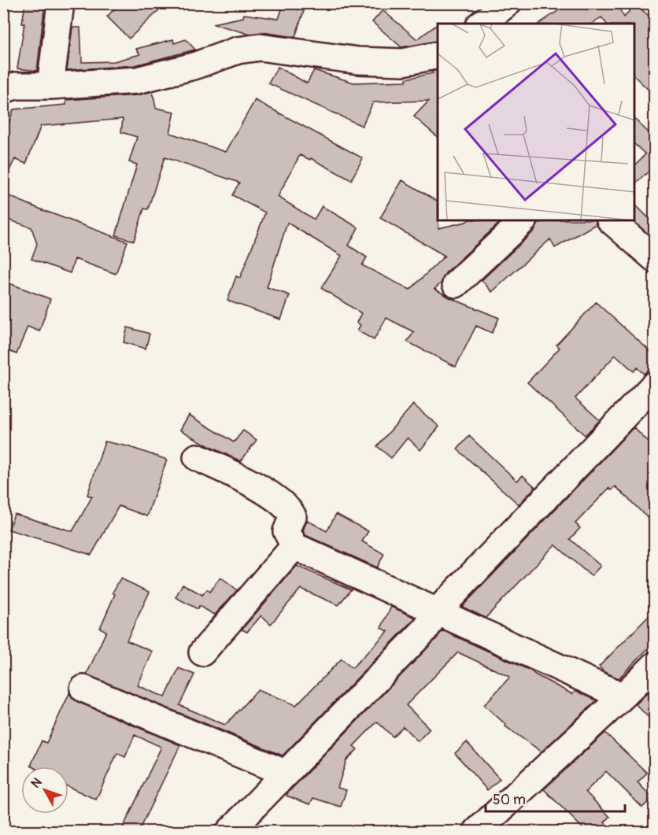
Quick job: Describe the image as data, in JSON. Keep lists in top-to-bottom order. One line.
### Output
{"scale_bar":"50 m","north":"top left"}
